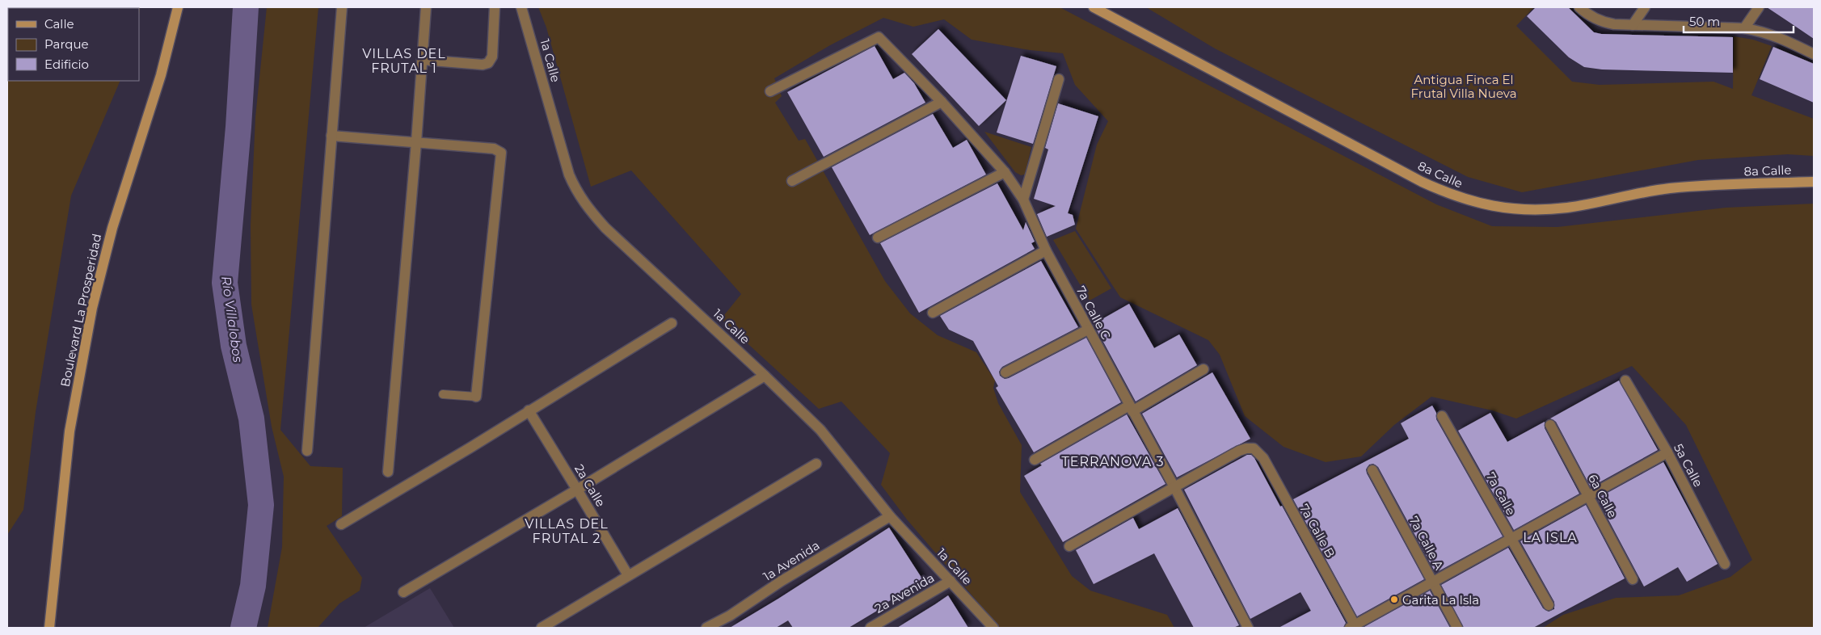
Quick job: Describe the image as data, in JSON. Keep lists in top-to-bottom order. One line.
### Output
{"streets":{"main road":["8a Calle","Boulevard La Prosperidad"],"street":["1a Calle","7a Calle C","5a Calle","2a Calle","7a Calle","6a Calle","7a Calle B","7a Calle A","1a Avenida","2a Avenida"]},"crossings":[["1a Calle","1a Avenida"],["1a Calle","2a Avenida"],["7a Calle C","7a Calle B"]],"districts":["VILLAS DEL FRUTAL 1","TERRANOVA 3","VILLAS DEL FRUTAL 2","LA ISLA"],"water":["Río Villalobos"],"parks":["Antigua Finca El Frutal Villa Nueva"],"places":["Garita La Isla"],"legend":["Calle","Parque","Edificio"],"scale_bar":"50 m"}
